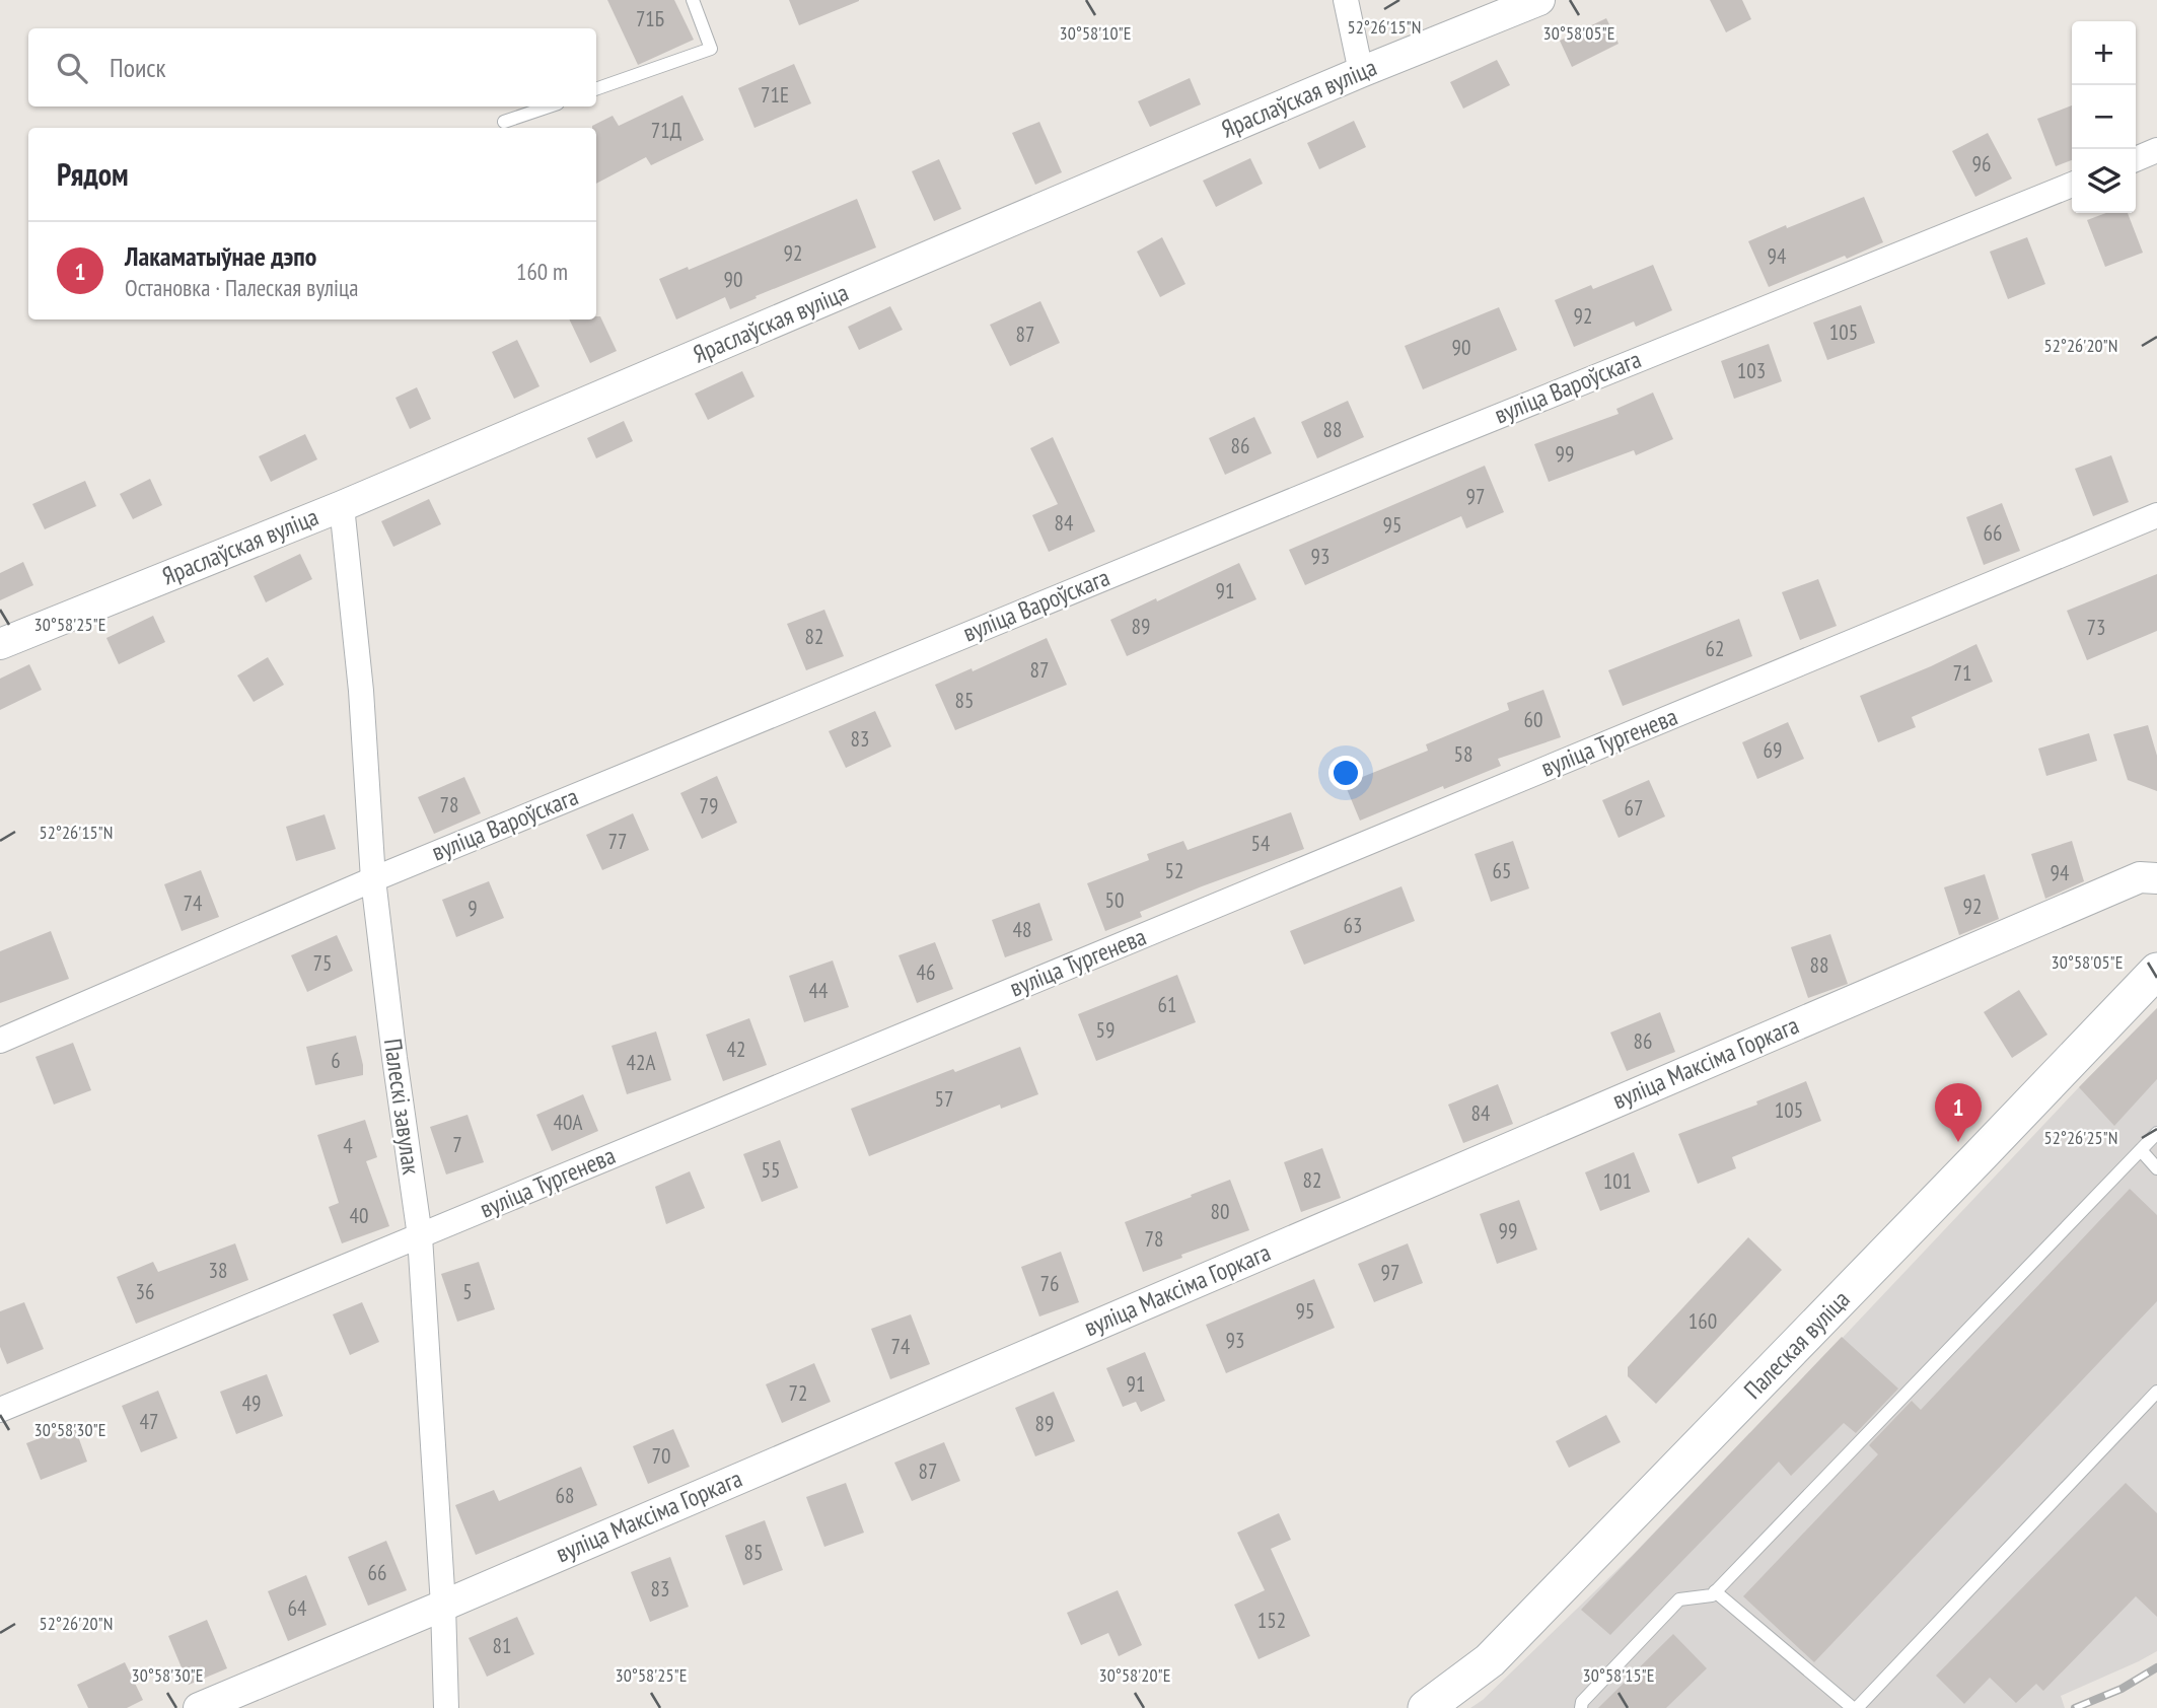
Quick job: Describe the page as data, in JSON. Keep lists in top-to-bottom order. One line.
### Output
{"streets":{"main road":["Палеская вуліца"],"street":["Яраслаўская вуліца","вуліца Вароўскага","вуліца Тургенева","вуліца Максіма Горкага","Палескі завулак"]},"crossings":[["Яраслаўская вуліца","Палескі завулак"],["вуліца Вароўскага","Палескі завулак"],["вуліца Тургенева","Палескі завулак"],["вуліца Максіма Горкага","Палескі завулак"]],"house_numbers":["71Б","71Е","71Д","96","92","94","90","92","105","87","90","103","88","86","99","97","84","95","66","93","91","89","73","82","62","87","71","85","60","83","69","58","78","79","67","77","54","52","65","94","50","74","92","9","63","48","75","88","46","44","61","59","86","42","6","42А","57","105","84","40А","7","4","55","82","101","80","40","99","78","38","97","76","36","5","95","160","93","74","91","72","49","47","89","70","87","68","85","66","83","64","152","81"],"page":{"map_buttons":["+","−"],"search":"Поиск","heading":"Рядом","list":[{"mark":"1","name":"Лакаматыўнае дэпо","note":"Остановка · Палеская вуліца","value":"160 m"}],"pins":"1"},"coordinates":["52°26'15\"N","30°58'10\"E","30°58'05\"E","52°26'20\"N","30°58'25\"E","52°26'25\"N","30°58'30\"E","30°58'20\"E","30°58'15\"E"]}
